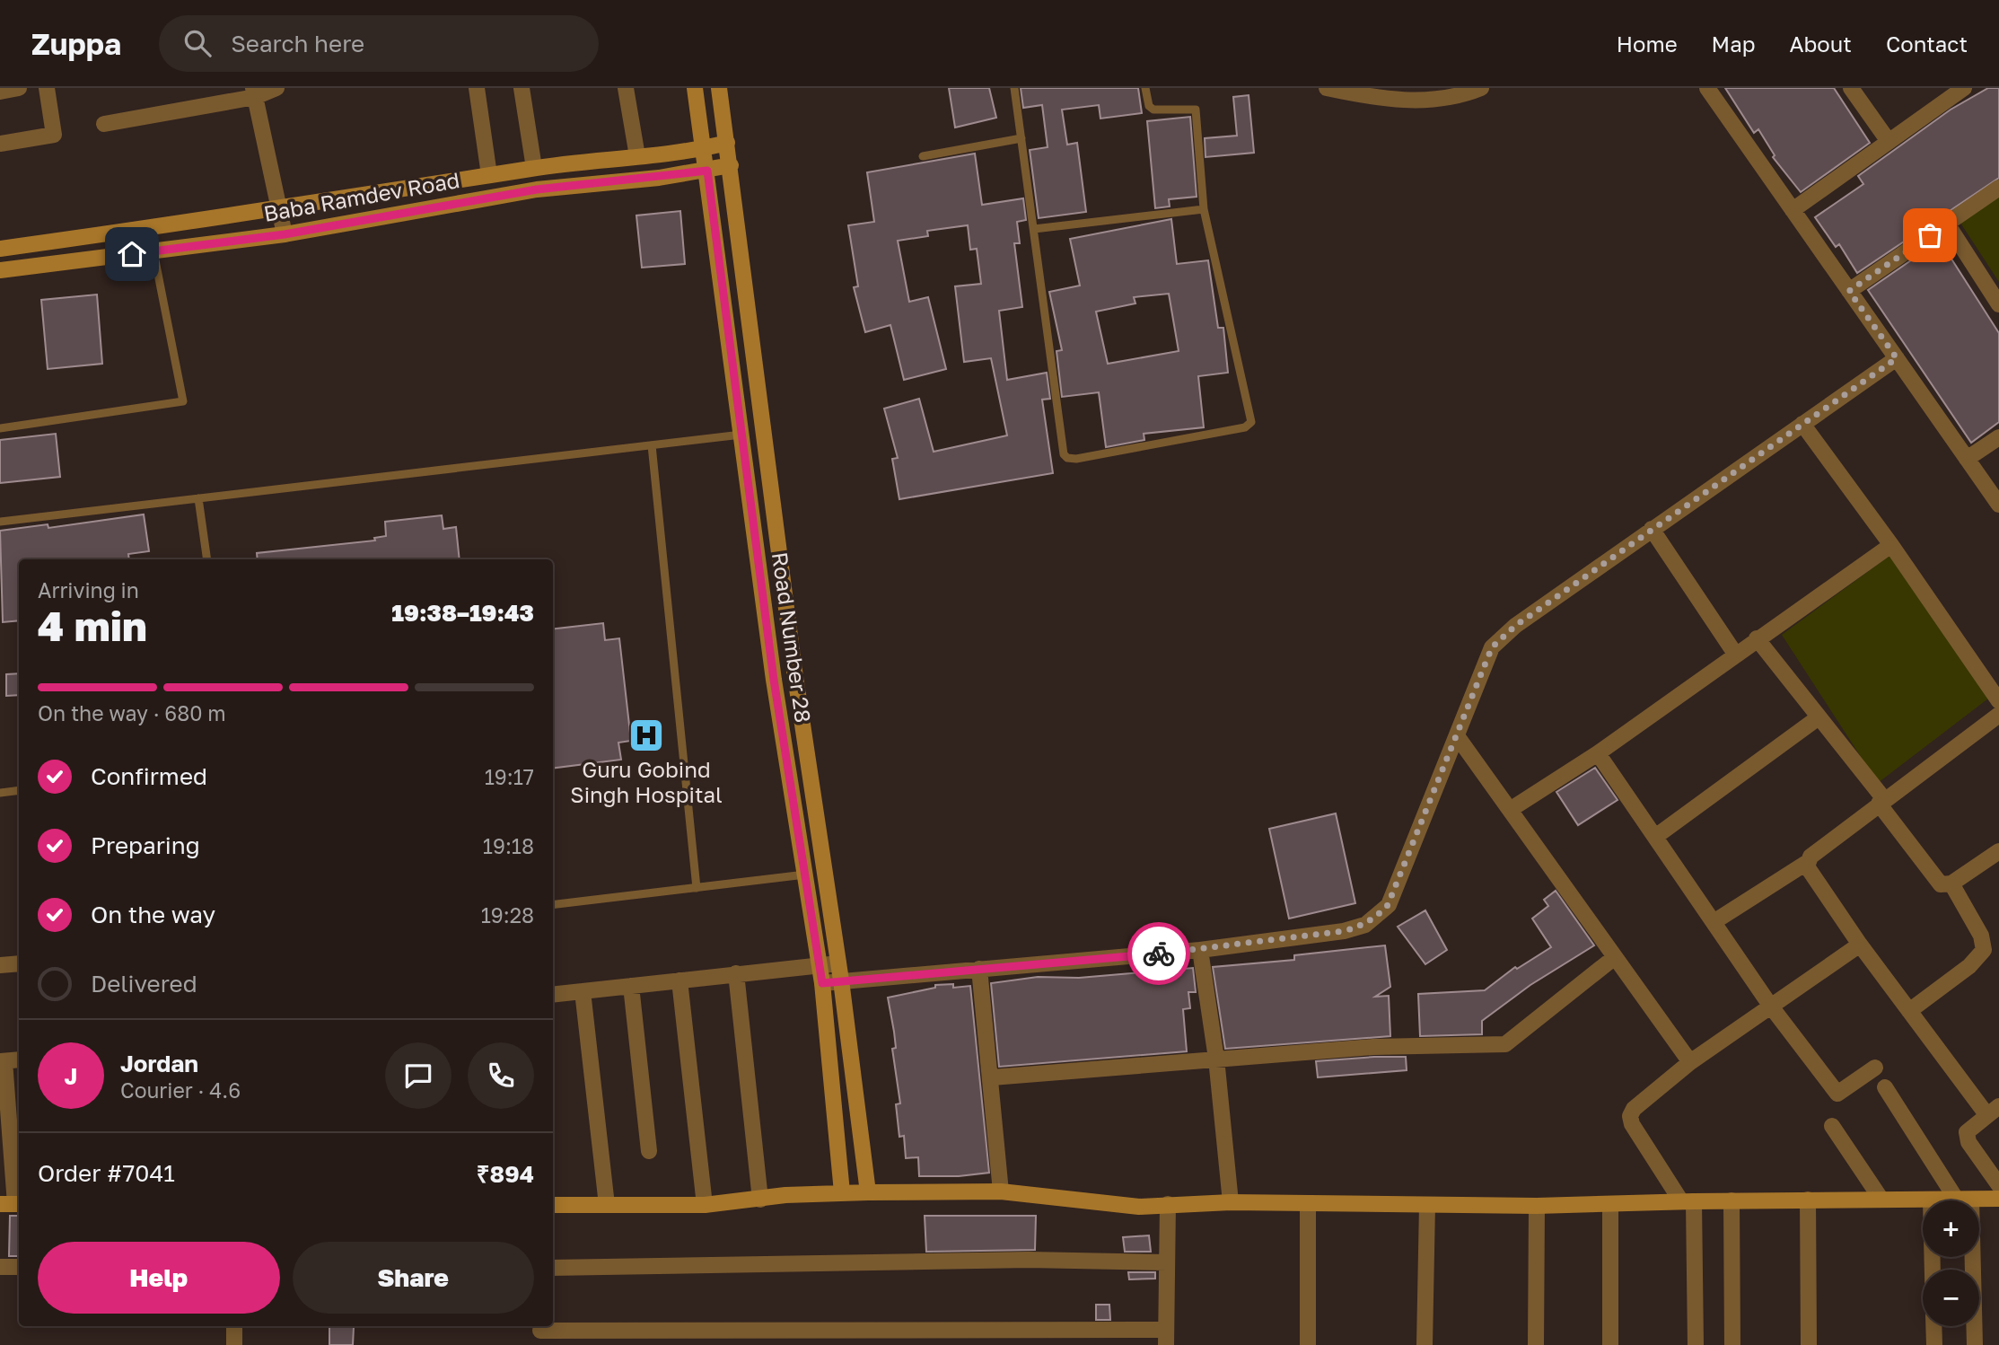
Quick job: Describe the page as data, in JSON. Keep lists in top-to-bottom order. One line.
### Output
{"streets":{"street":["Baba Ramdev Road","Road Number 28"]},"crossings":[["Baba Ramdev Road","Road Number 28"]],"places":{"hospital":["Guru Gobind Singh Hospital"]},"page":{"header":"Zuppa","search":"Search here","nav":["Home","Map","About","Contact"],"heading":["4 min","Arriving in","19:38–19:43"],"panel":["Jordan","Courier · 4.6","Order #7041","₹894"],"bar":"On the way · 680 m","list":[["Confirmed","19:17"],["Preparing","19:18"],["On the way","19:28"],"Delivered"],"round":"J","map_buttons":["+","−"],"buttons":["Help","Share"]}}
